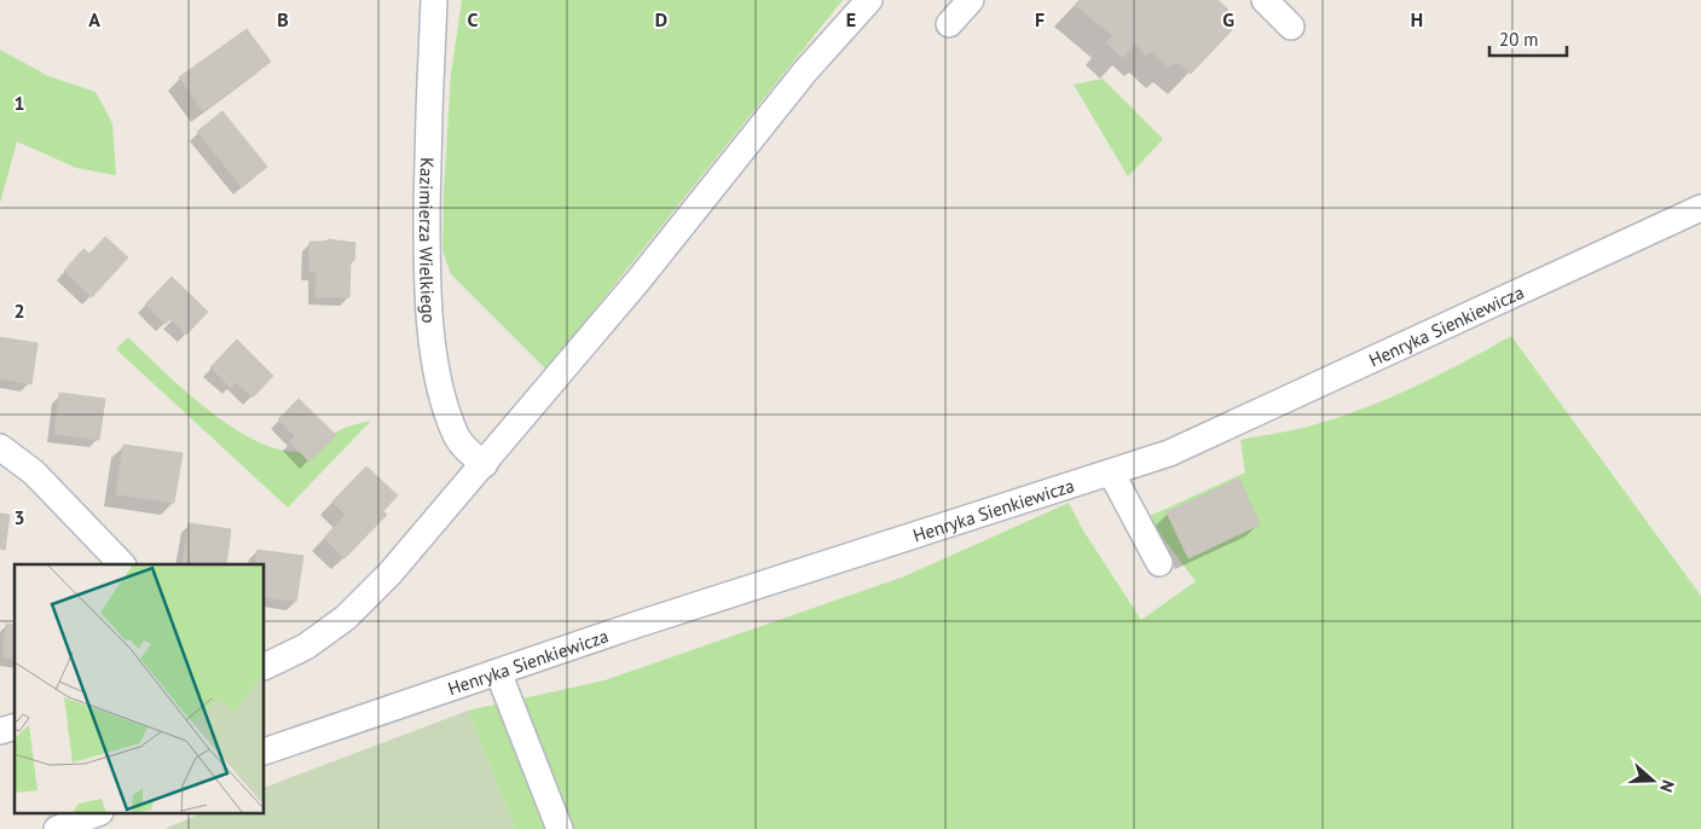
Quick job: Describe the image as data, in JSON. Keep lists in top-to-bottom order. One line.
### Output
{"streets":{"street":["Kazimierza Wielkiego","Henryka Sienkiewicza"]},"scale_bar":"20 m","north":"right","grid":{"columns":["A","B","C","D","E","F","G","H"],"rows":["1","2","3"]}}
